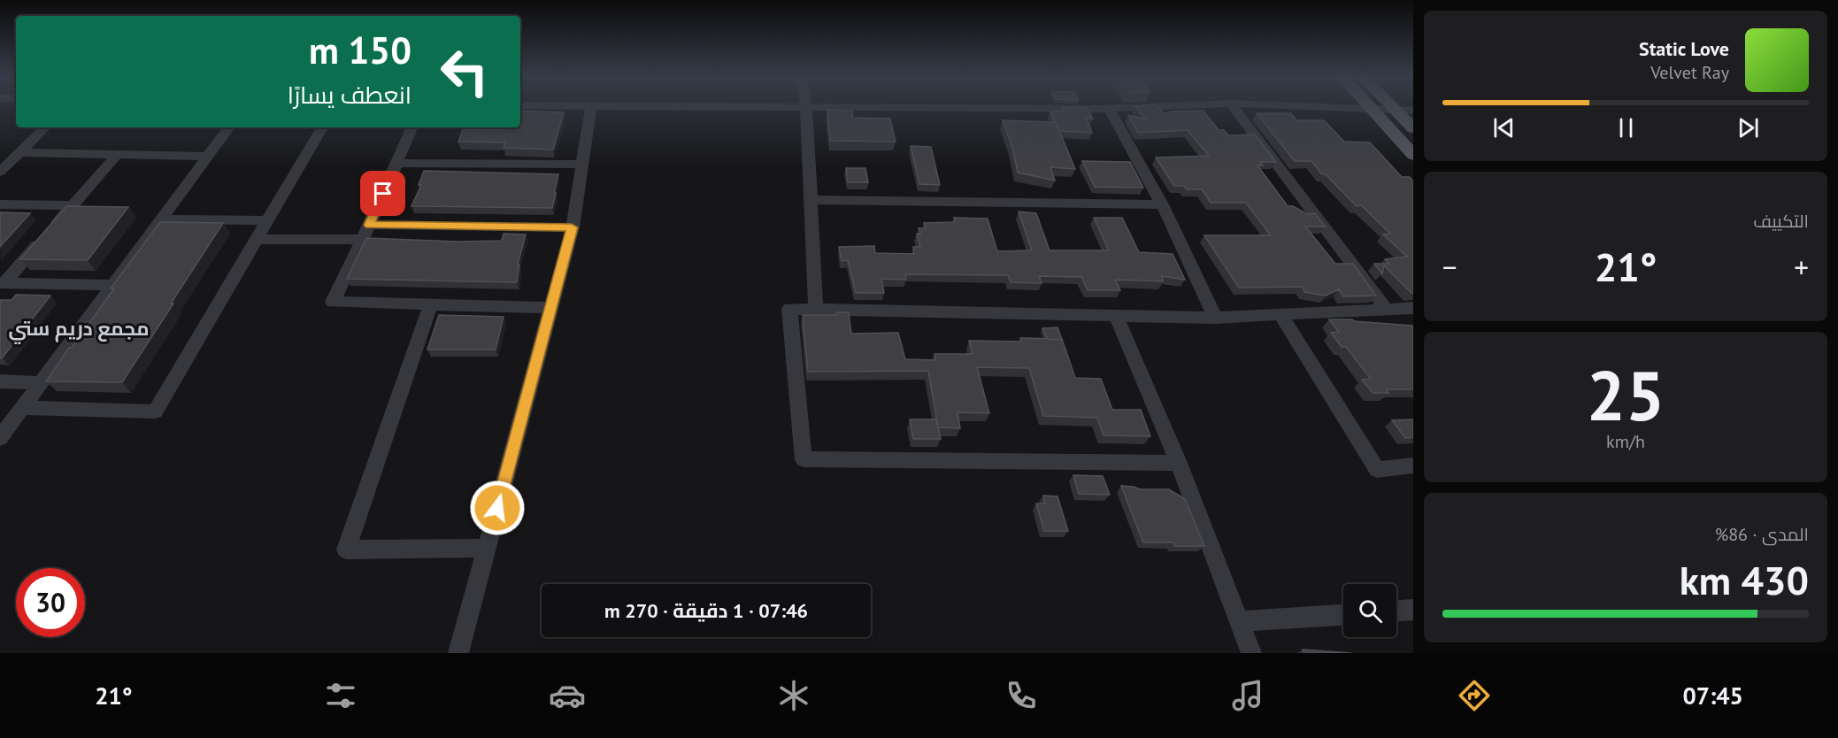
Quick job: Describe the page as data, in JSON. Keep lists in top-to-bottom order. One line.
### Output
{"districts":["مجمع دريم ستي"],"page":{"turn":["150 m","انعطف يسارًا"],"song":["Static Love","Velvet Ray"],"tile":["التكييف",["25","km/h"],["المدى · 86%","430 km"]],"heat":["−","21°","+"],"limit":"30","trip":"07:46 · 1 دقيقة · 270 m","tabs":["07:45","21°"]}}
